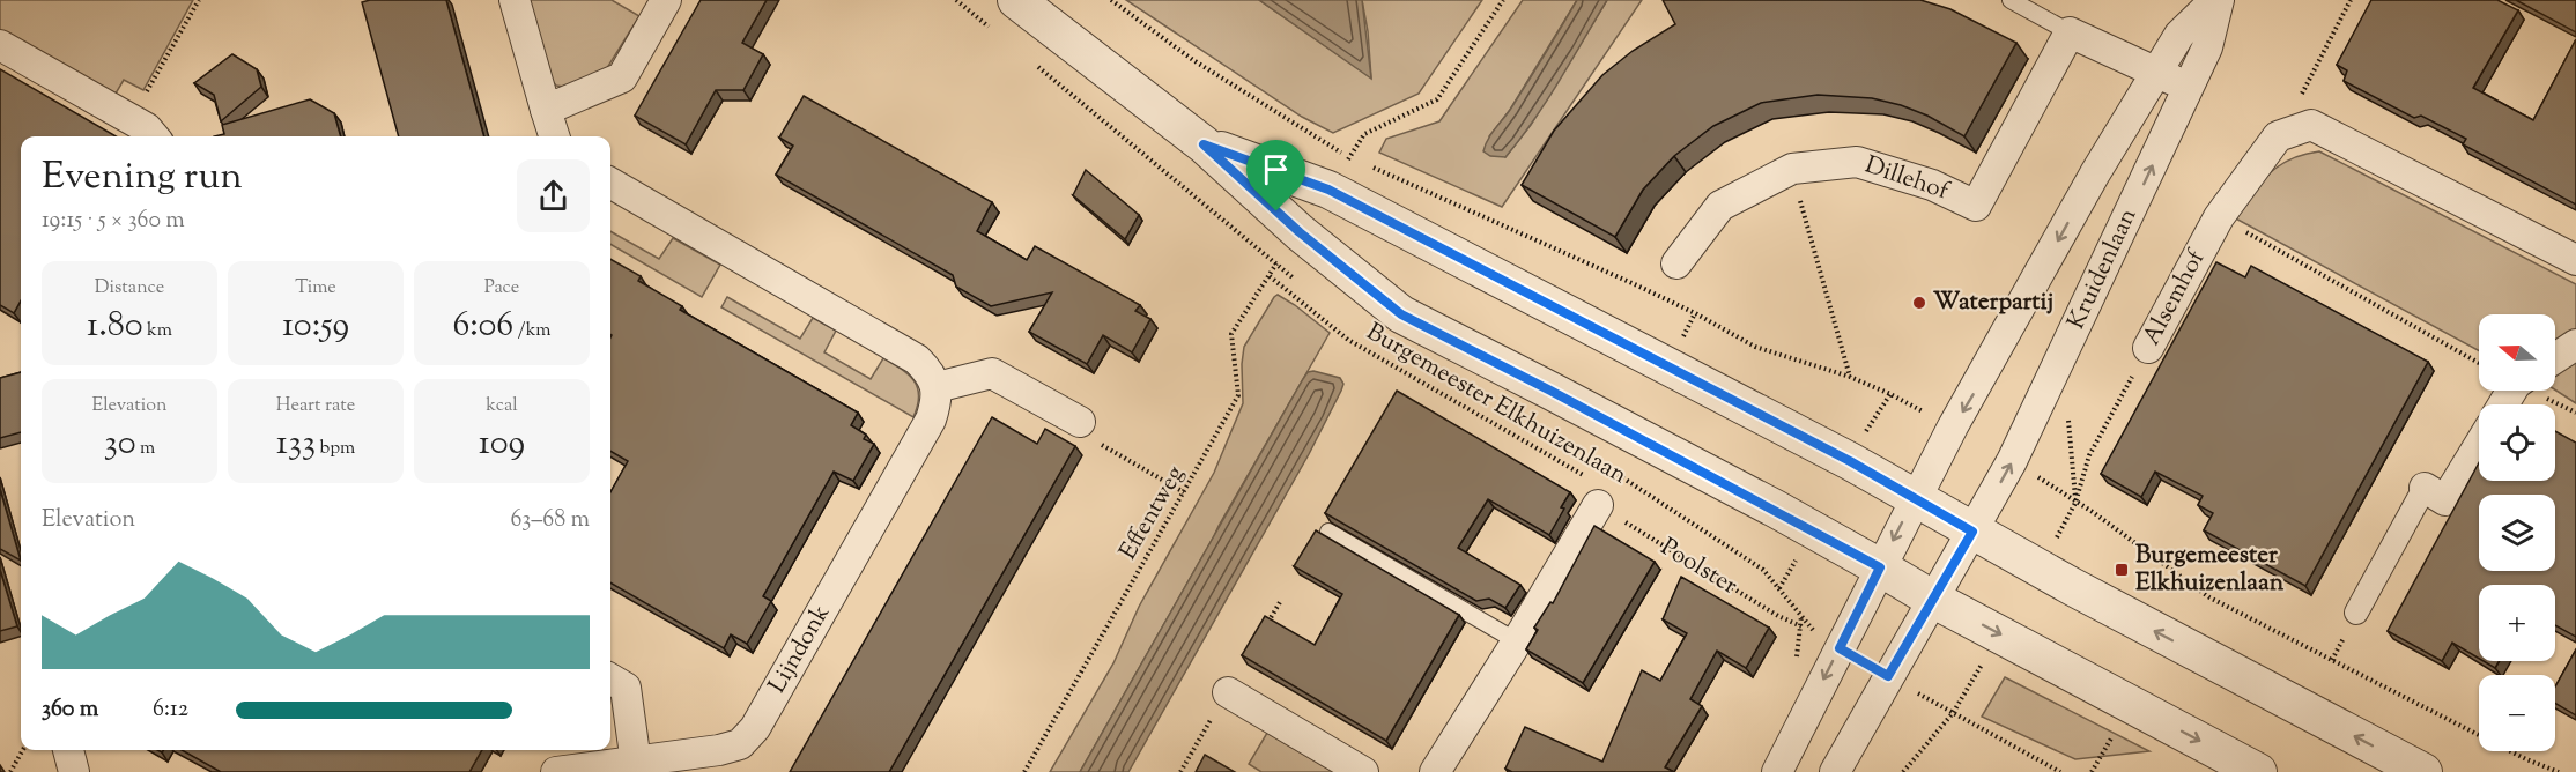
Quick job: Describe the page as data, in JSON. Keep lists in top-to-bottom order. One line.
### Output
{"streets":{"street":["Dillehof","Kruidenlaan","Alsemhof","Burgemeester Elkhuizenlaan","Lijndonk"],"path":["Effentweg","Poolster"]},"crossings":[["Kruidenlaan","Burgemeester Elkhuizenlaan"]],"places":{"other":["Waterpartij"],"transit":["Burgemeester Elkhuizenlaan"]},"north":"left","page":{"heading":["Evening run","19:15 · 5 × 360 m"],"stats":[["Distance","1.80 km"],["Time","10:59"],["Pace","6:06 /km"],["Elevation","30 m"],["Heart rate","133 bpm"],["kcal","109"]],"map_buttons":["+","−"],"chart":["Elevation","63–68 m"],"list":[{"name":"360 m","note":"6:12"}]}}
